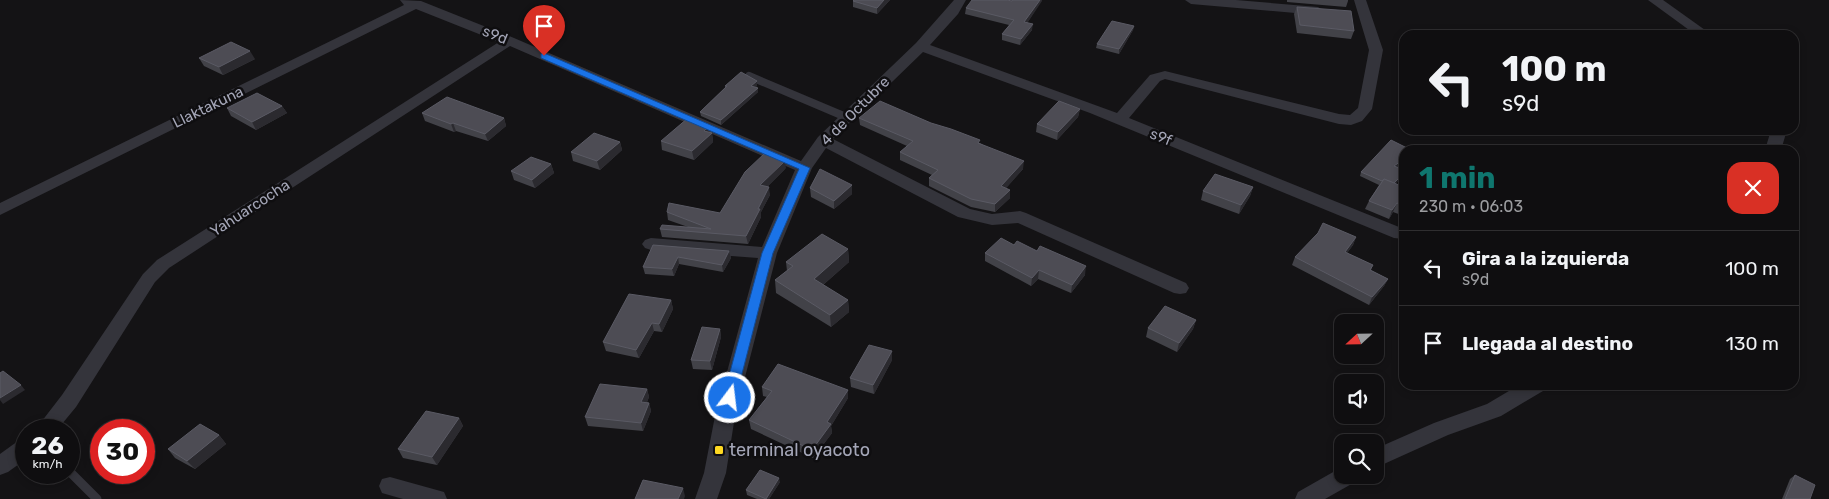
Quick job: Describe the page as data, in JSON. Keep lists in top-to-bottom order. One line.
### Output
{"streets":{"street":["s9d","Llaktakuna","4 de Octubre","s9f","Yahuarcocha"]},"crossings":[["s9d","Llaktakuna"],["s9d","4 de Octubre"],["s9d","Yahuarcocha"],["4 de Octubre","s9f"]],"places":{"transit":["terminal oyacoto"]},"north":"left","page":{"turn":["100 m","s9d"],"heading":["1 min","230 m · 06:03"],"list":[{"name":"Gira a la izquierda","note":"s9d","value":"100 m"},{"name":"Llegada al destino","value":"130 m"}],"speed":"26 km/h","limit":"30"}}
